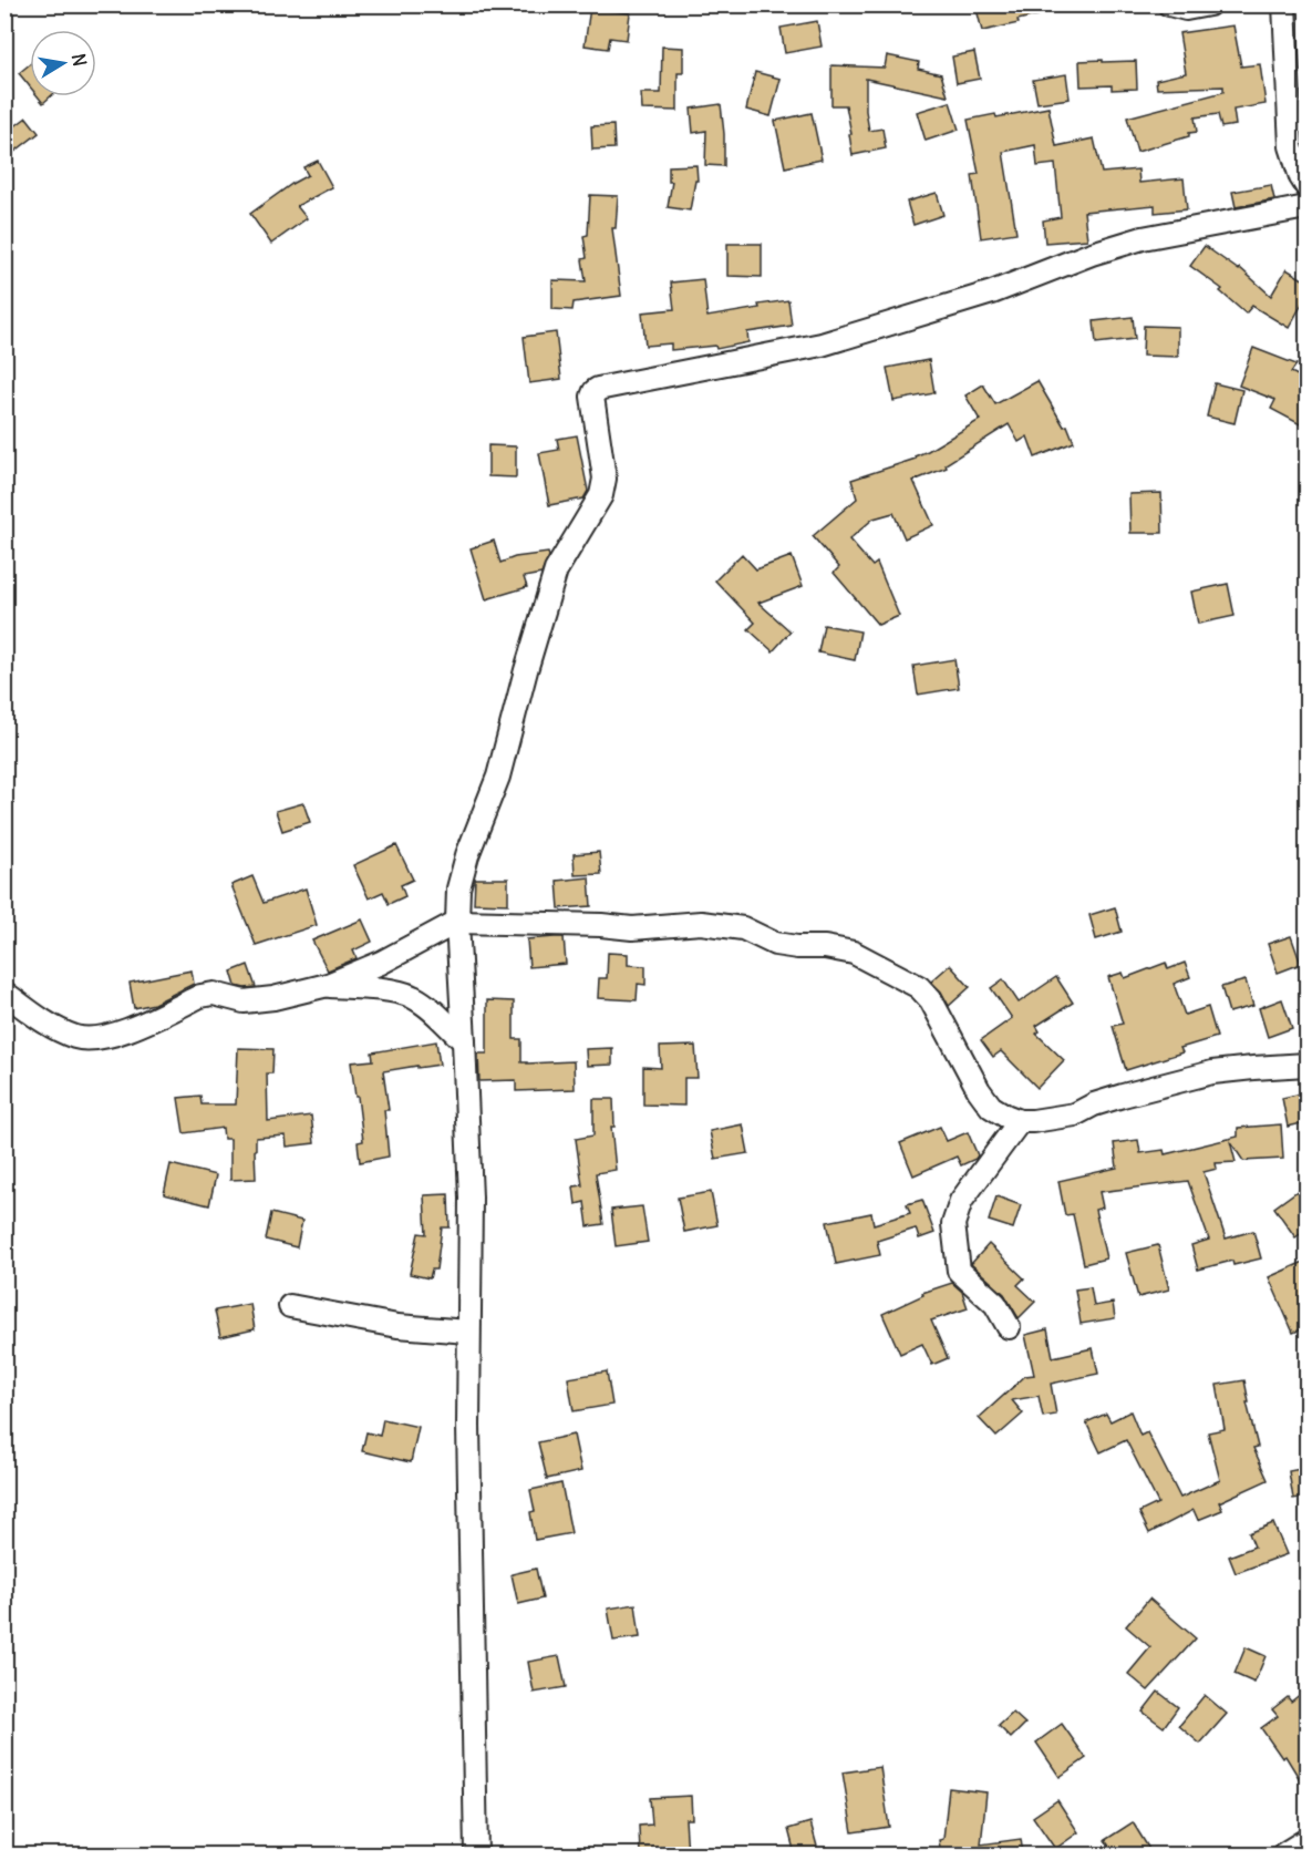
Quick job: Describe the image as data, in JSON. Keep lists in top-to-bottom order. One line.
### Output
{"north":"right"}
